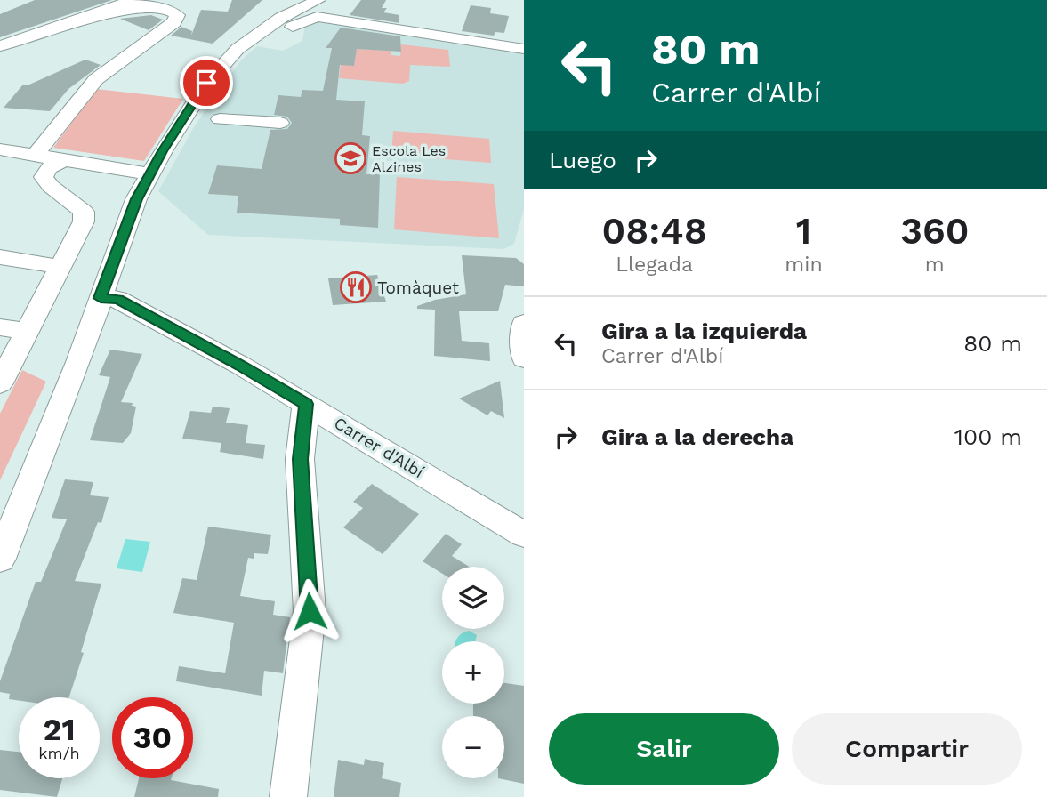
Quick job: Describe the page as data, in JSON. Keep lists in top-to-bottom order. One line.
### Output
{"streets":{"street":["Carrer d'Albí"]},"places":{"school or university":["Escola Les Alzines"],"restaurant":["Tomàquet"]},"page":{"turn":["80 m","Carrer d'Albí"],"then":"Luego","eta":["08:48","Llegada","1","min","360","m"],"list":[{"name":"Gira a la izquierda","note":"Carrer d'Albí","value":"80 m"},{"name":"Gira a la derecha","value":"100 m"}],"map_buttons":["+","−"],"speed":"21 km/h","limit":"30","buttons":["Salir","Compartir"]}}
